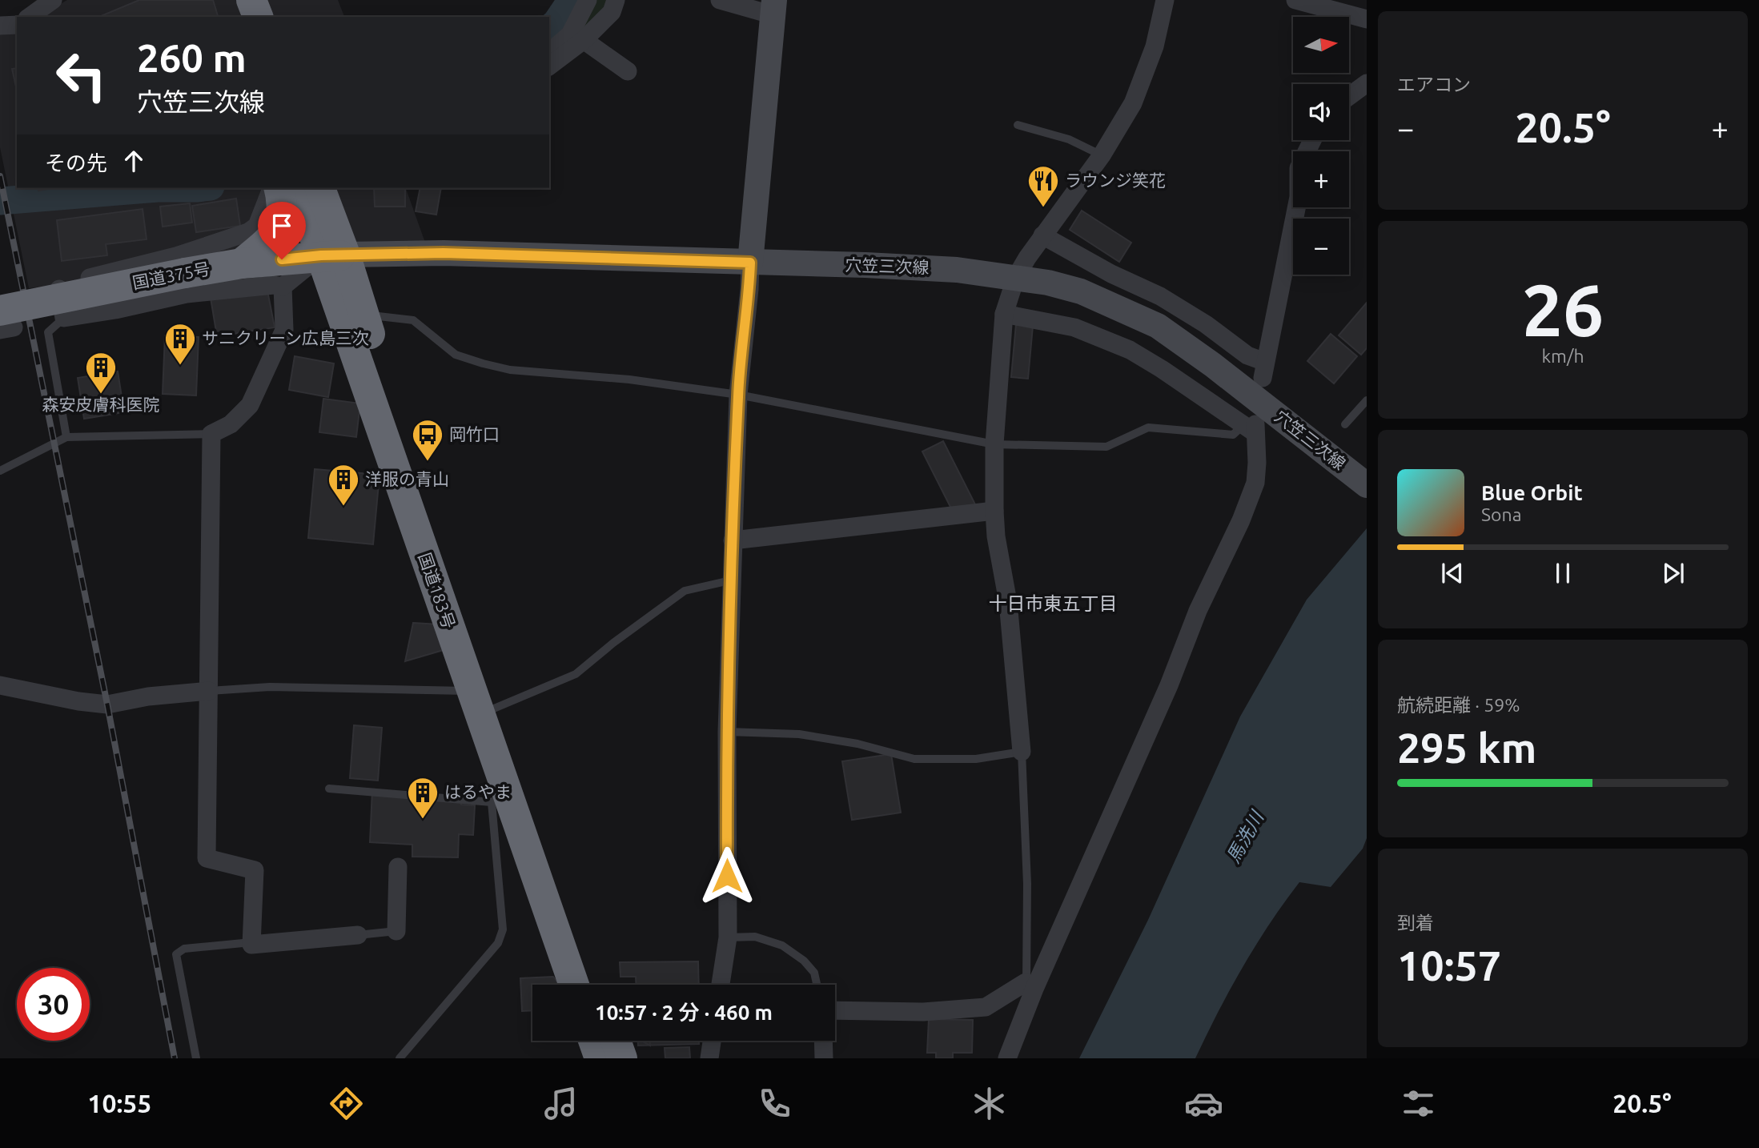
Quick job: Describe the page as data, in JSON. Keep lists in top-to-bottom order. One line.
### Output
{"streets":{"highway":["国道375号","国道183号"],"main road":["穴笠三次線"]},"crossings":[["穴笠三次線","国道375号"],["穴笠三次線","国道183号"],["国道375号","国道183号"]],"districts":["十日市東五丁目"],"water":["馬洗川"],"places":{"restaurant":["ラウンジ笑花"],"building":["サニクリーン広島三次","森安皮膚科医院","洋服の青山","はるやま"],"bus stop":["岡竹口"]},"north":"right","page":{"tile":["エアコン",["26","km/h"],["航続距離 · 59%","295 km"],["到着","10:57"]],"map_buttons":["+","−"],"turn":["260 m","穴笠三次線"],"heat":["−","20.5°","+"],"then":"その先","song":["Blue Orbit","Sona"],"limit":"30","trip":"10:57 · 2 分 · 460 m","tabs":["10:55","20.5°"]}}
